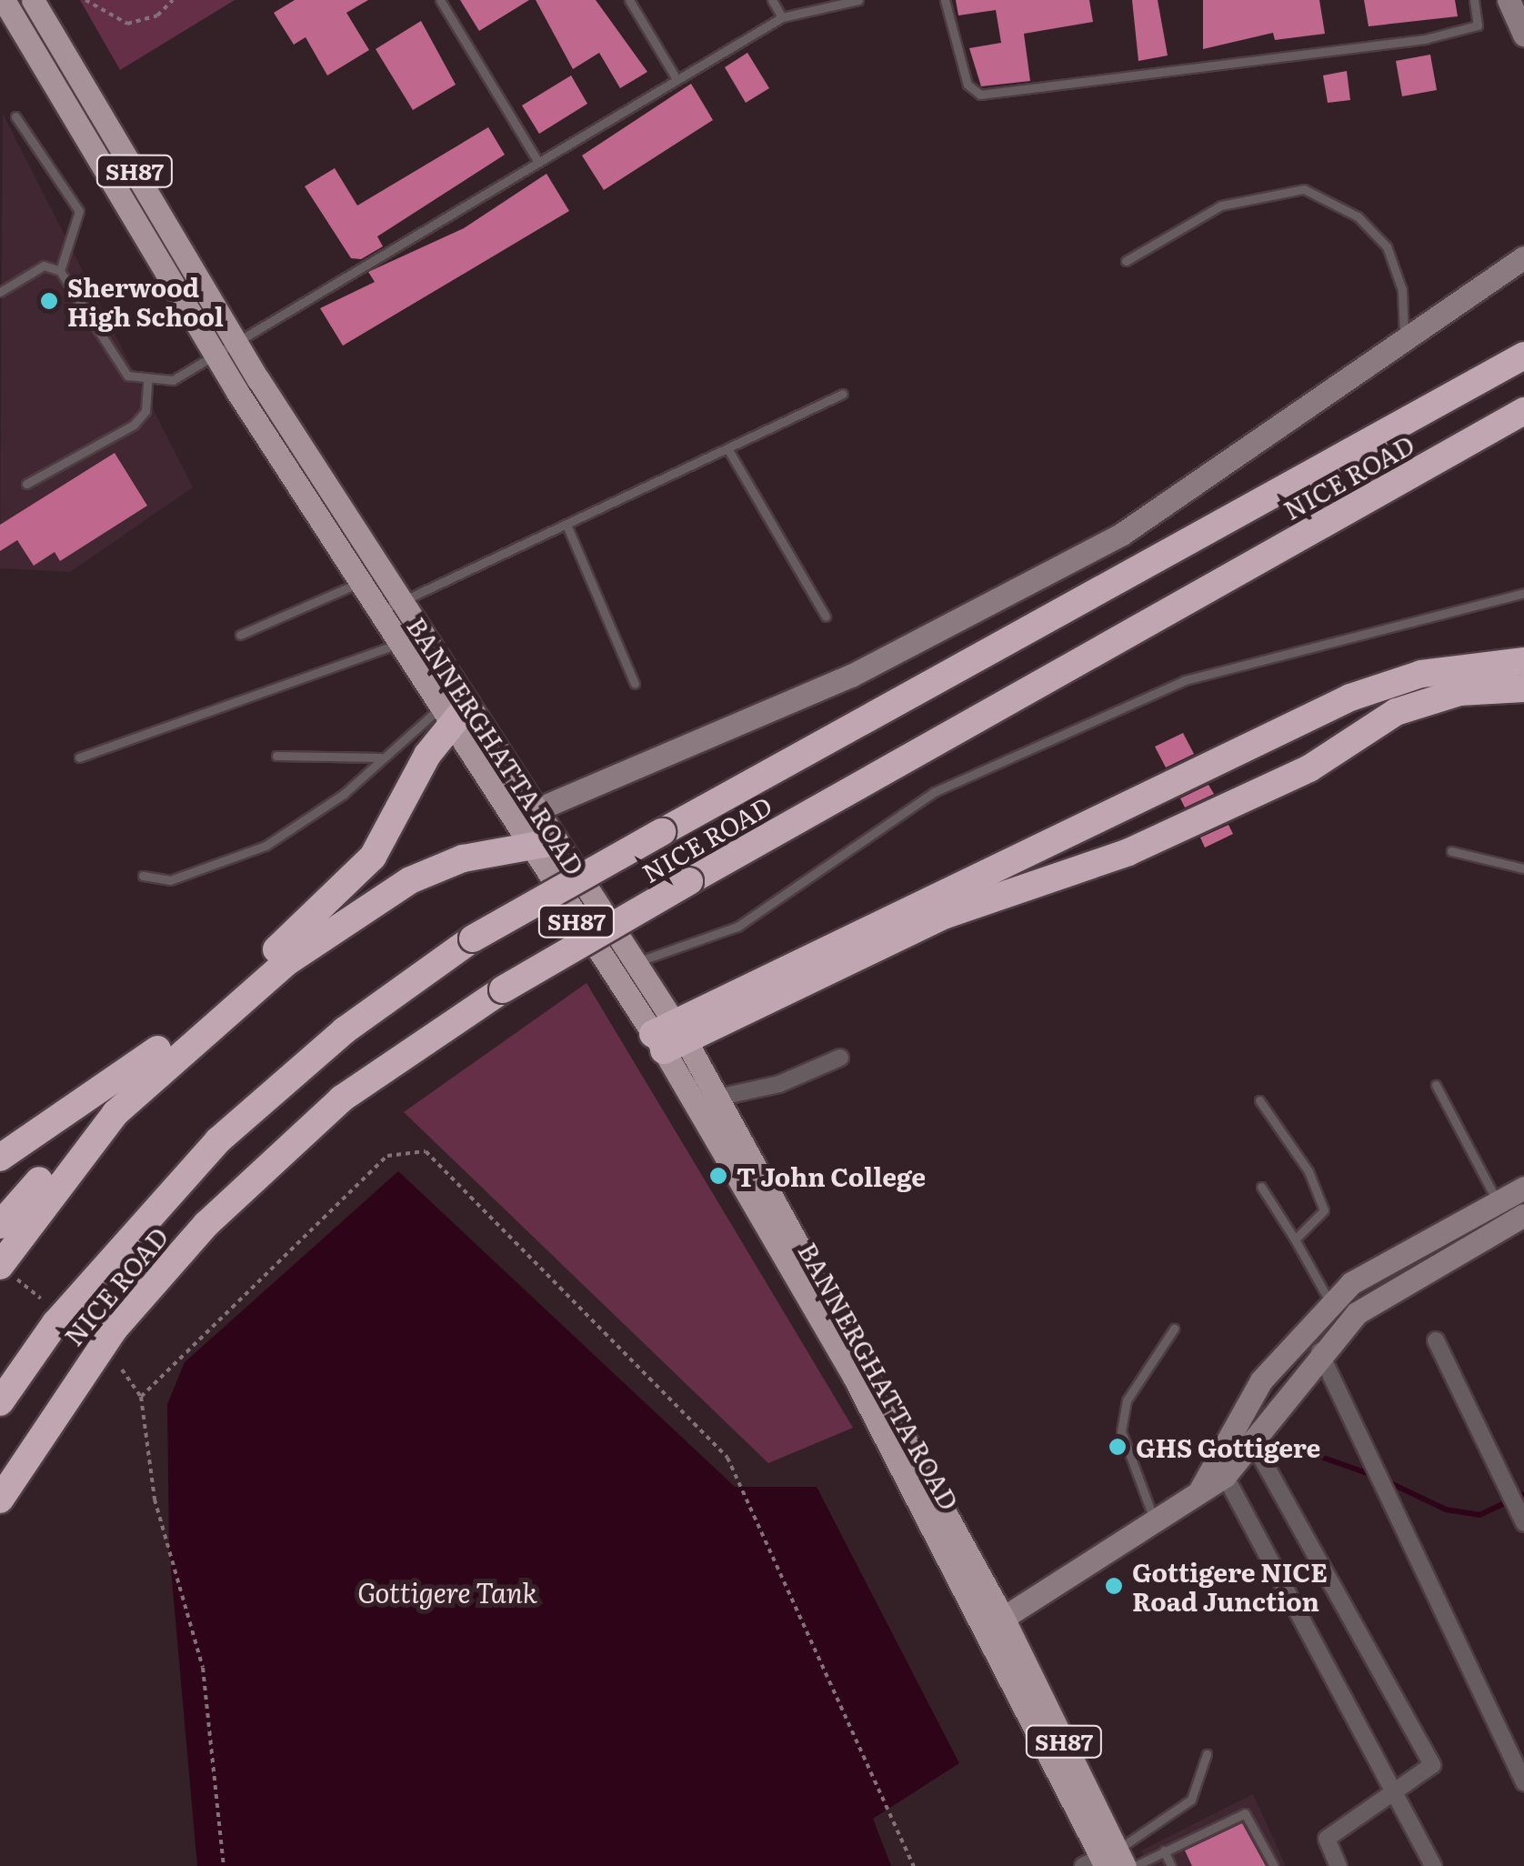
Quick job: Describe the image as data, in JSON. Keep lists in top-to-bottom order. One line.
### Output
{"streets":{"highway":["NICE ROAD"],"main road":["SH87","BANNERGHATTA ROAD"]},"water":["Gottigere Tank"],"places":["Sherwood High School","T John College","GHS Gottigere","Gottigere NICE Road Junction"]}
